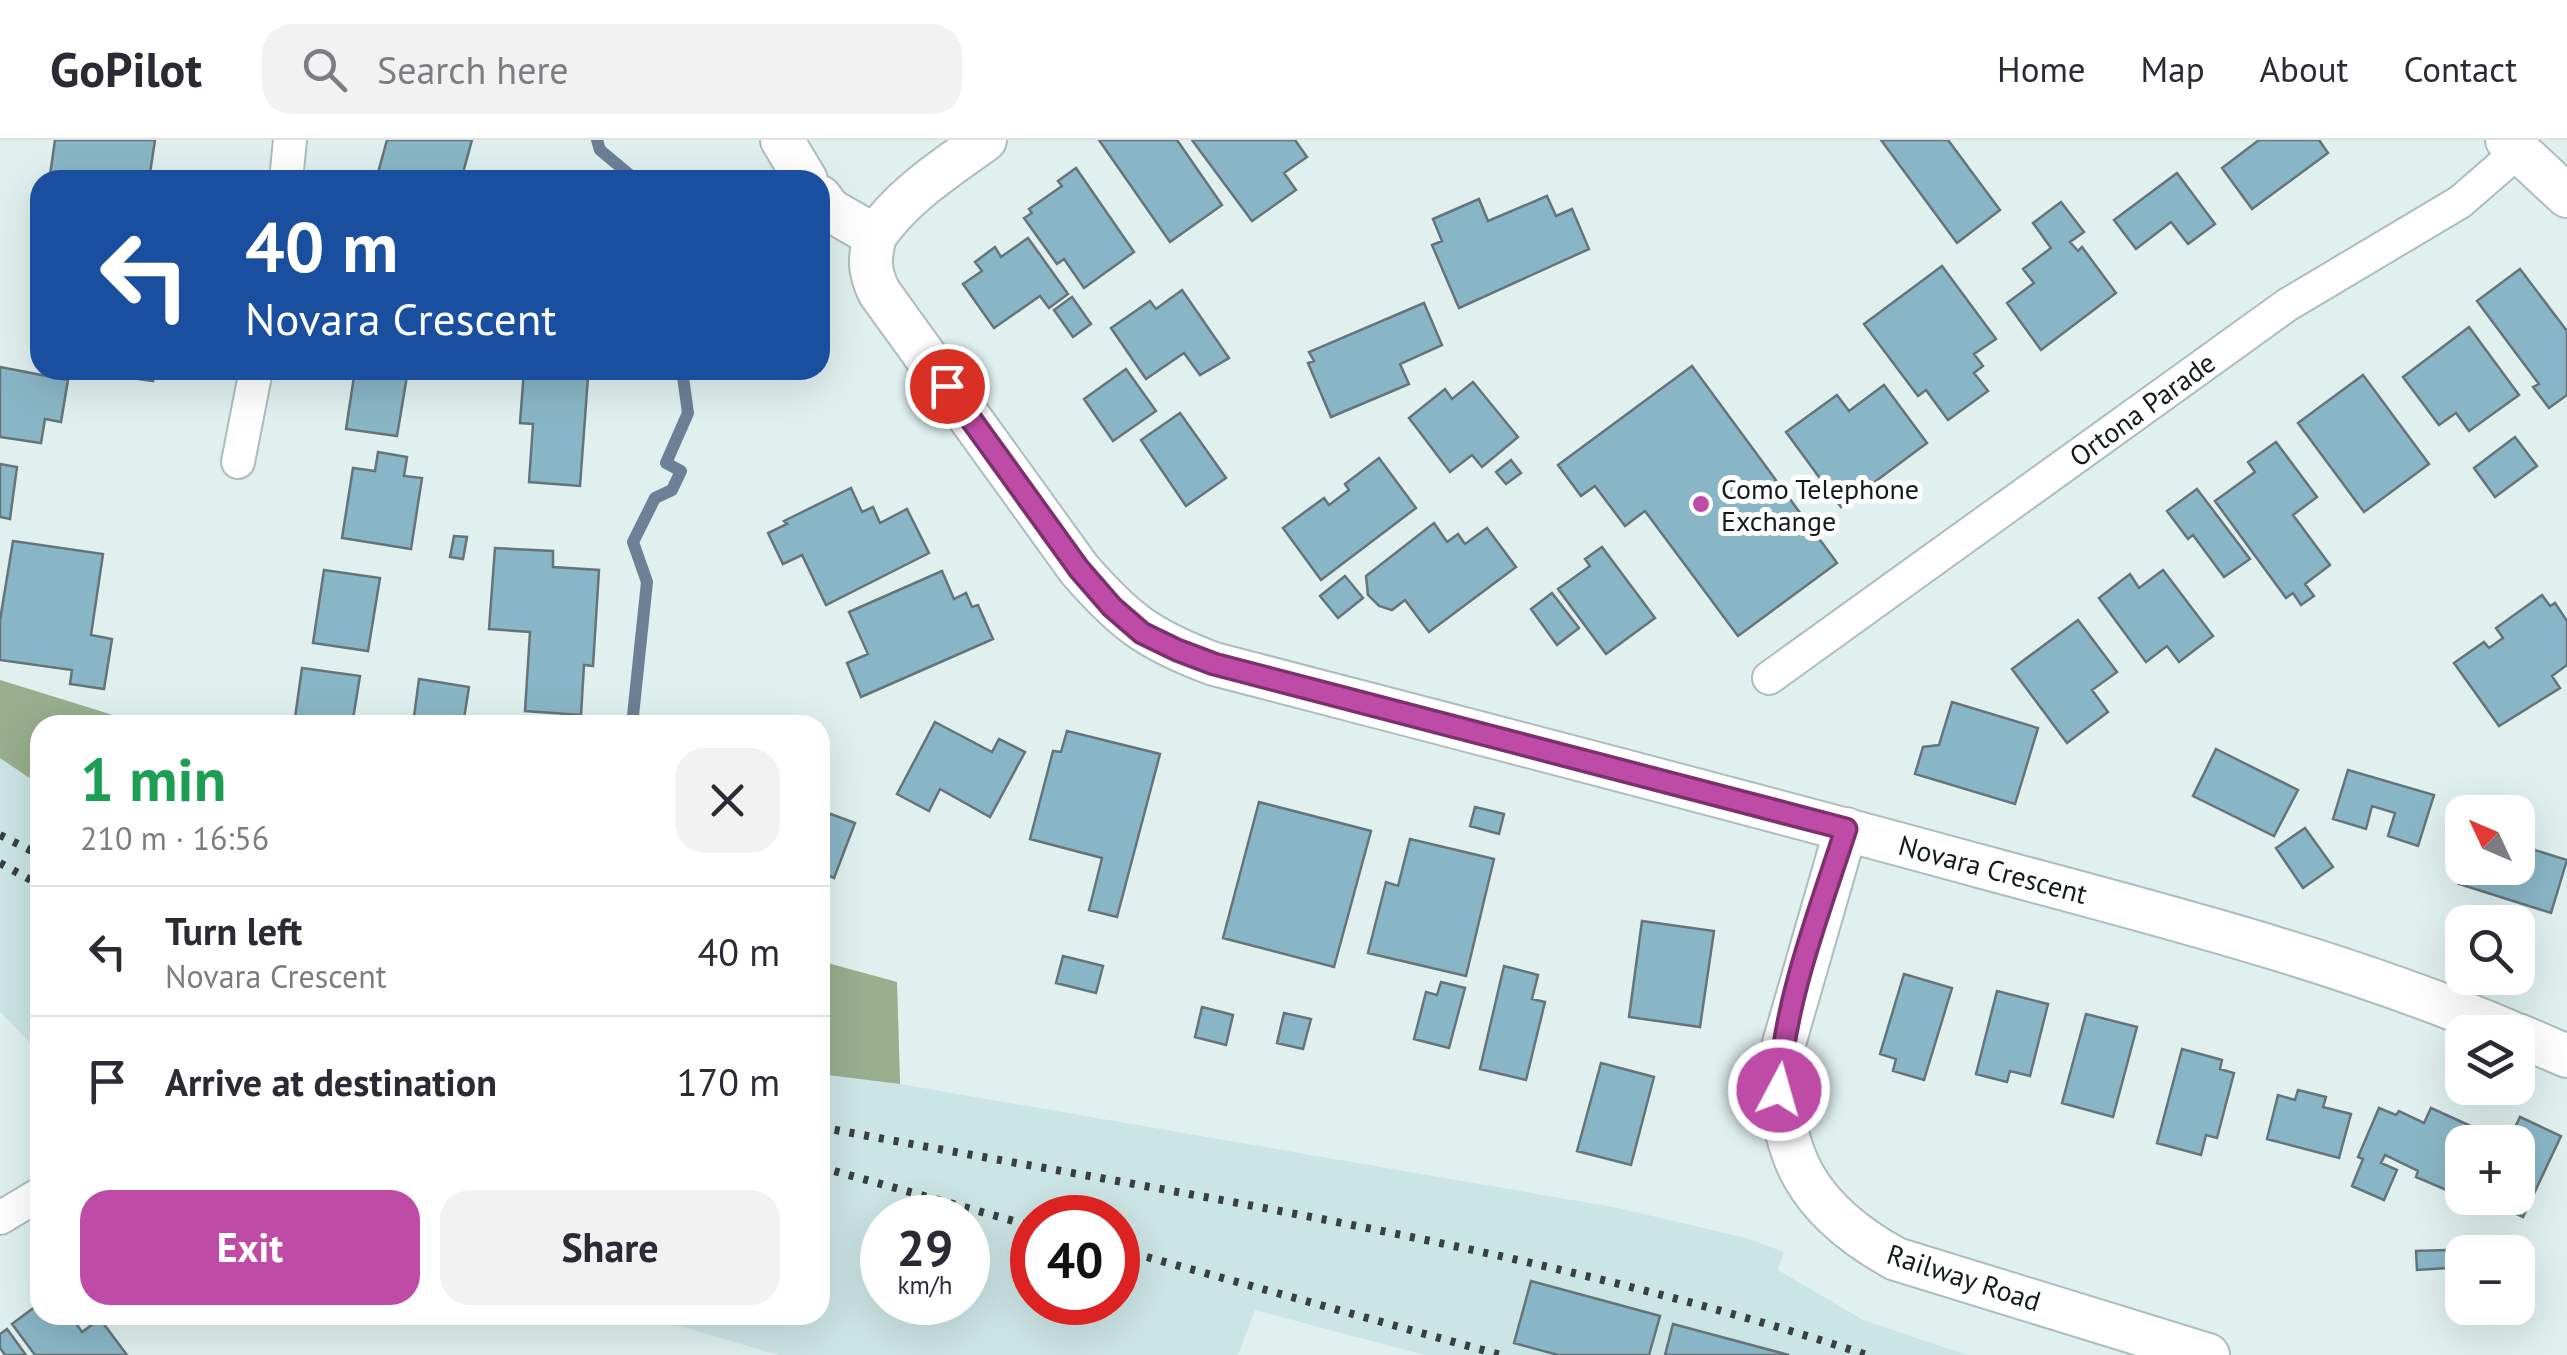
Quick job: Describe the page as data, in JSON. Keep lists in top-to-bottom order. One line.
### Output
{"streets":{"street":["Ortona Parade","Novara Crescent","Railway Road"]},"crossings":[["Novara Crescent","Railway Road"]],"places":["Como Telephone Exchange"],"north":"top left","page":{"header":"GoPilot","search":"Search here","nav":["Home","Map","About","Contact"],"turn":["40 m","Novara Crescent"],"heading":["1 min","210 m · 16:56"],"map_buttons":["+","−"],"list":[{"name":"Turn left","note":"Novara Crescent","value":"40 m"},{"name":"Arrive at destination","value":"170 m"}],"buttons":["Exit","Share"],"speed":"29 km/h","limit":"40"}}
